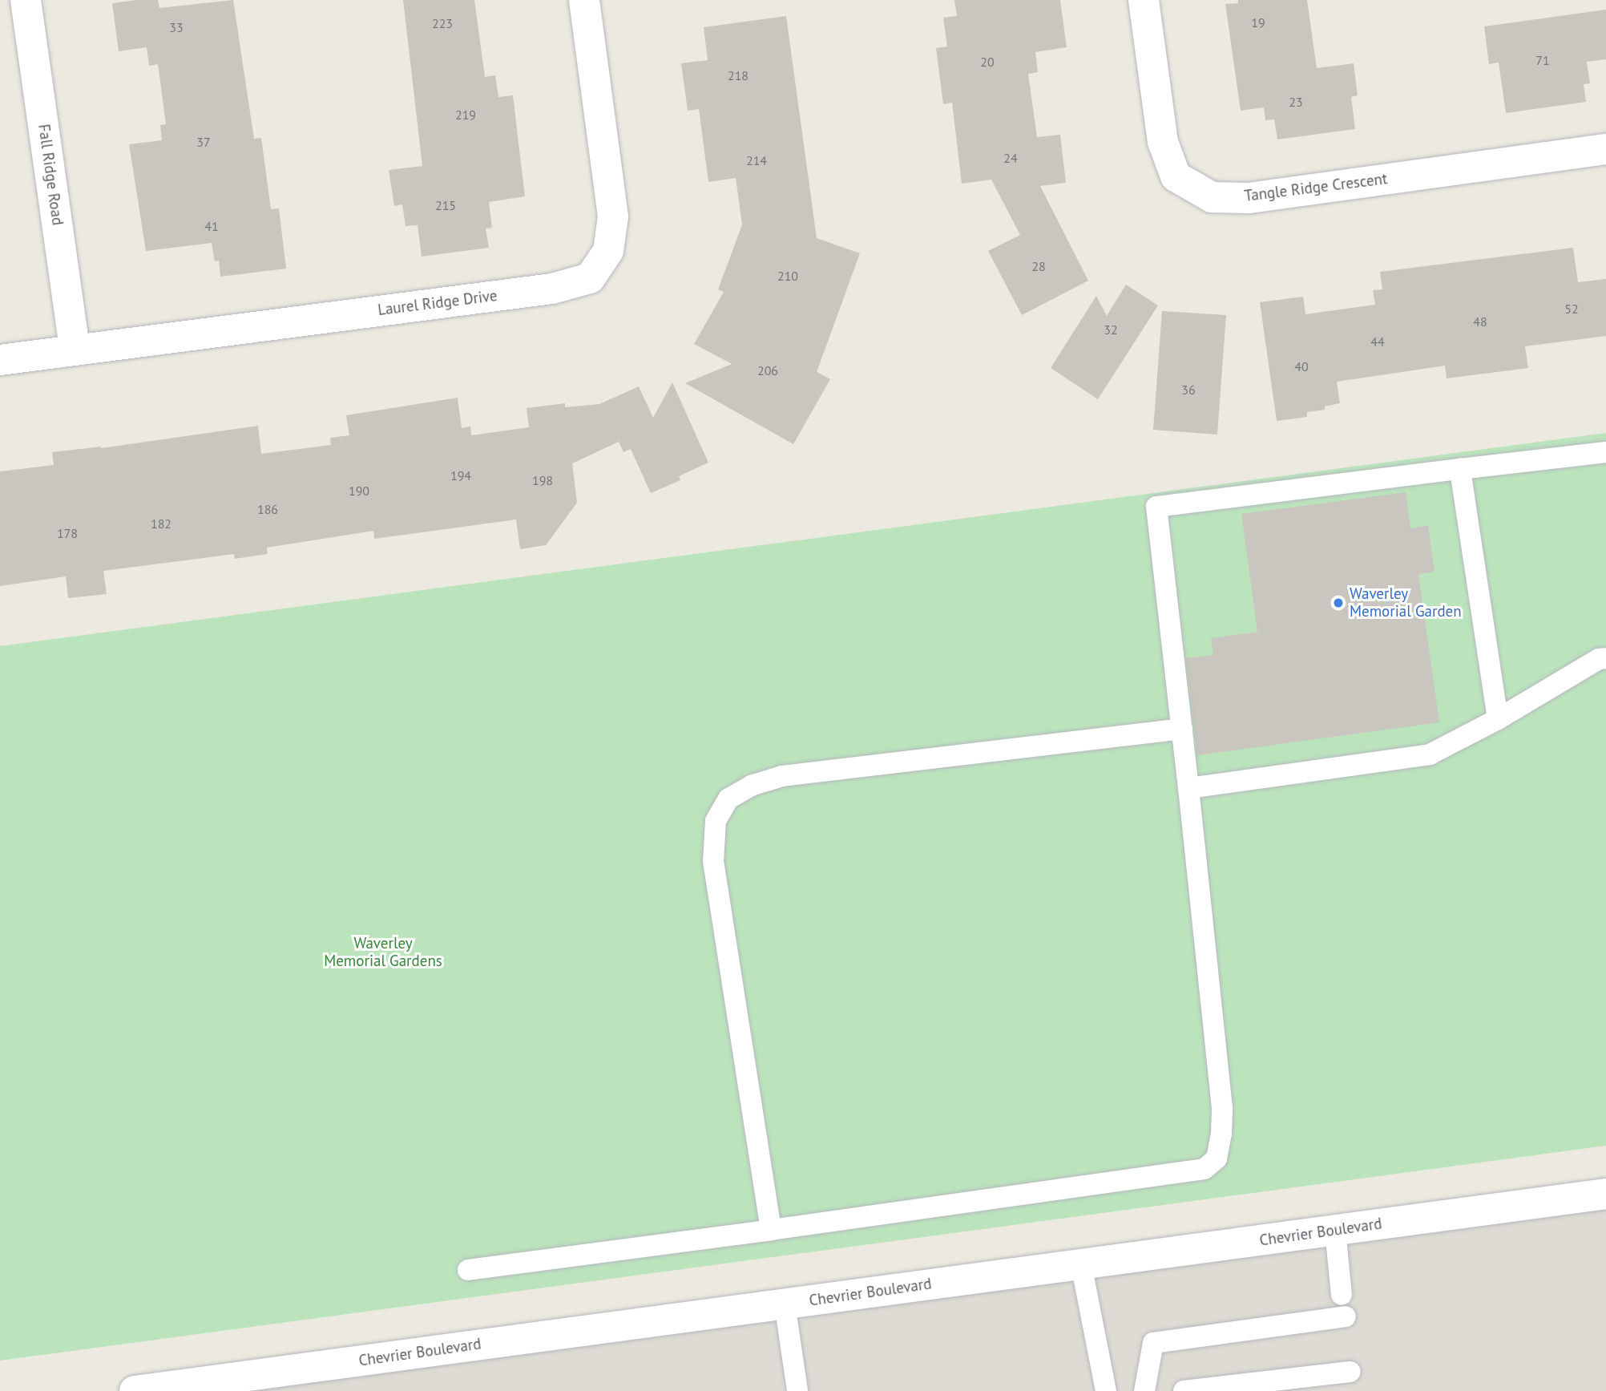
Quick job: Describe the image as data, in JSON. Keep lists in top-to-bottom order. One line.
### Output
{"streets":{"street":["Fall Ridge Road","Tangle Ridge Crescent","Laurel Ridge Drive","Chevrier Boulevard"]},"crossings":[["Fall Ridge Road","Laurel Ridge Drive"]],"parks":["Waverley Memorial Gardens"],"places":["Waverley Memorial Garden"],"house_numbers":["19","223","33","71","20","218","23","219","37","24","214","215","41","28","210","52","48","32","44","40","206","36","194","198","190","186","182","178"]}
